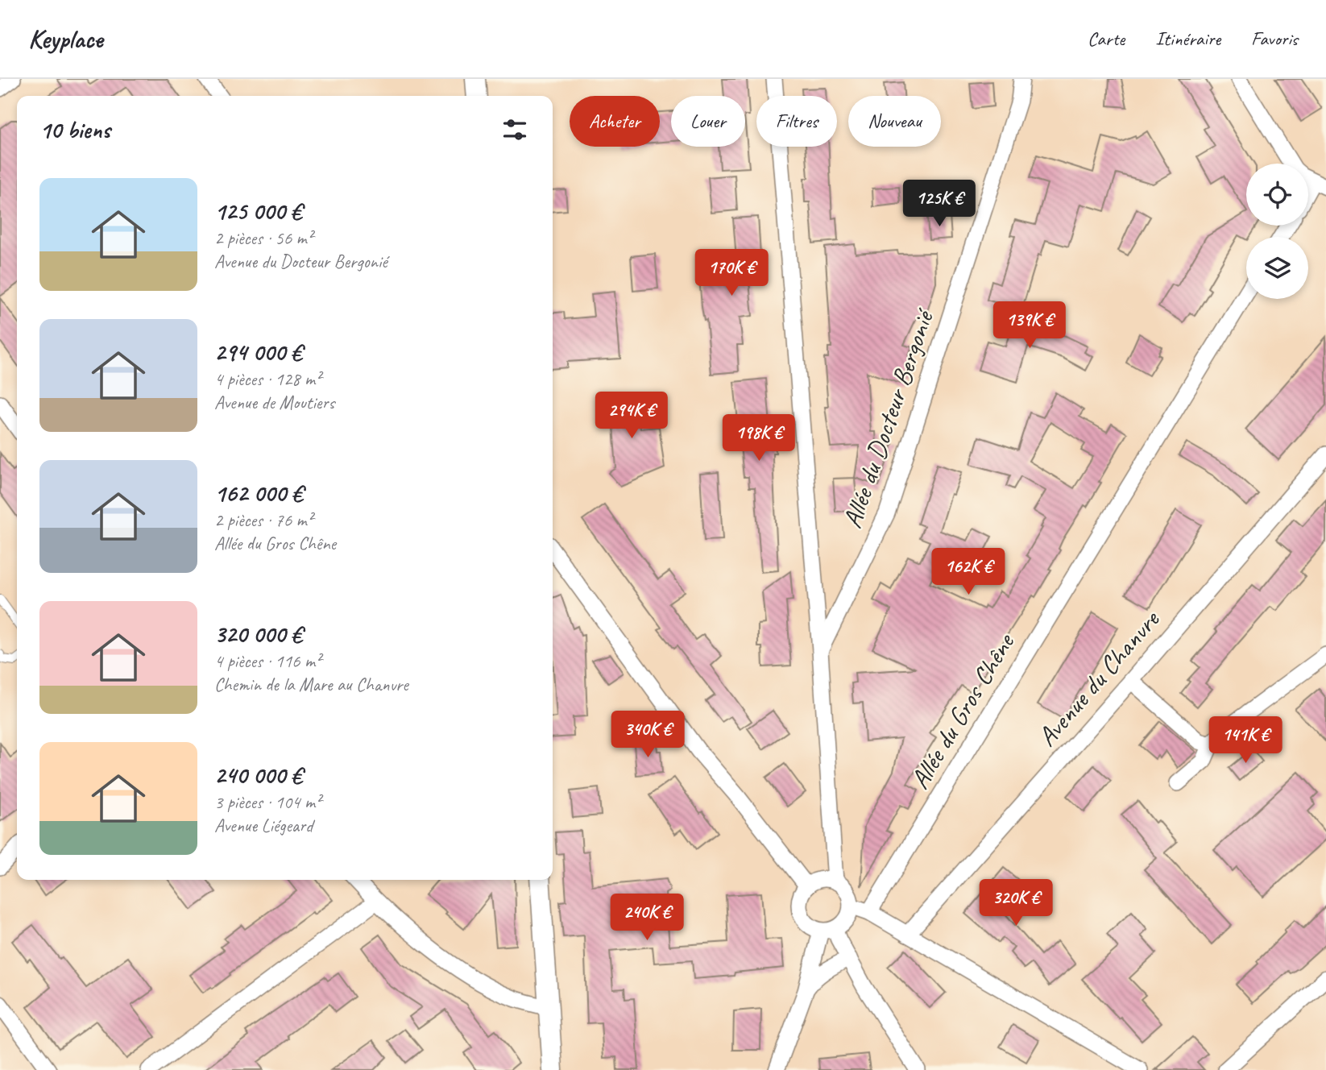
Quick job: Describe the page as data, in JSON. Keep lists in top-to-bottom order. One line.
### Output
{"streets":{"street":["Allée du Docteur Bergonié","Avenue du Chanvre","Allée du Gros Chêne"]},"page":{"header":"Keyplace","nav":["Carte","Itinéraire","Favoris"],"chip":["Acheter","Louer","Filtres","Nouveau"],"heading":"10 biens","list":[{"name":"125 000 €","note":"2 pièces · 56 m² · Avenue du Docteur Bergonié"},{"name":"294 000 €","note":"4 pièces · 128 m² · Avenue de Moutiers"},{"name":"162 000 €","note":"2 pièces · 76 m² · Allée du Gros Chêne"},{"name":"320 000 €","note":"4 pièces · 116 m² · Chemin de la Mare au Chanvre"},{"name":"240 000 €","note":"3 pièces · 104 m² · Avenue Liégeard"}],"price":["125K €","170K €","139K €","294K €","198K €","162K €","340K €","141K €","320K €","240K €"]}}
